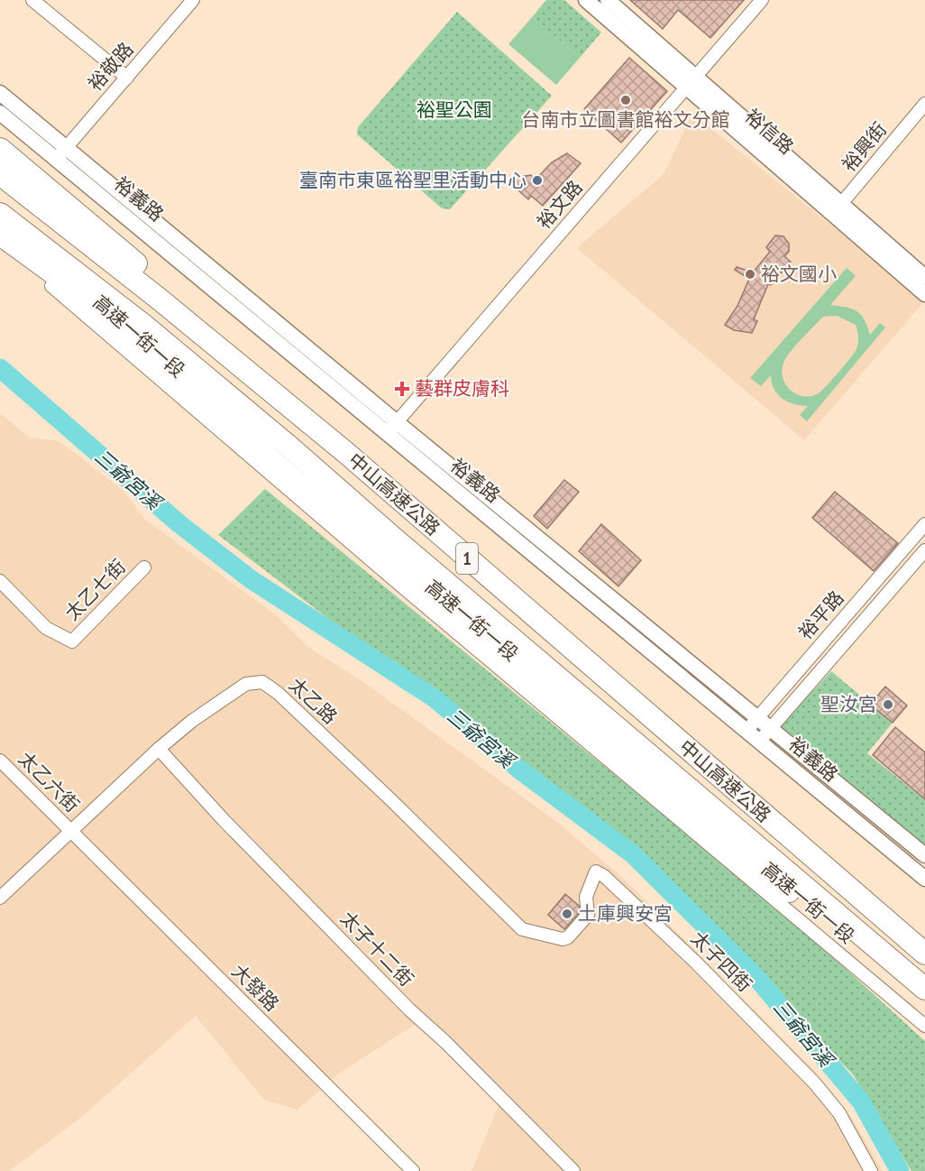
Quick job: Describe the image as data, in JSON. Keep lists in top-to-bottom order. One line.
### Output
{"streets":{"highway":["中山高速公路","1"],"street":["裕敬路","裕信路","裕興街","裕義路","裕文路","高速一街一段","太乙七街","裕平路","太乙路","太乙六街","太子十二街","太子四街","大發路"]},"crossings":[["裕敬路","裕義路"],["裕信路","裕興街"],["裕信路","裕文路"],["裕義路","裕文路"],["裕義路","裕平路"],["太乙路","太乙六街"],["太乙路","太子十二街"],["太乙路","太子四街"],["太乙路","大發路"],["太乙六街","大發路"]],"water":["三爺宮溪"],"parks":["裕聖公園"],"places":{"other":["台南市立圖書館裕文分館","臺南市東區裕聖里活動中心","裕文國小","聖汝宮","土庫興安宮"],"health":["藝群皮膚科"]}}
